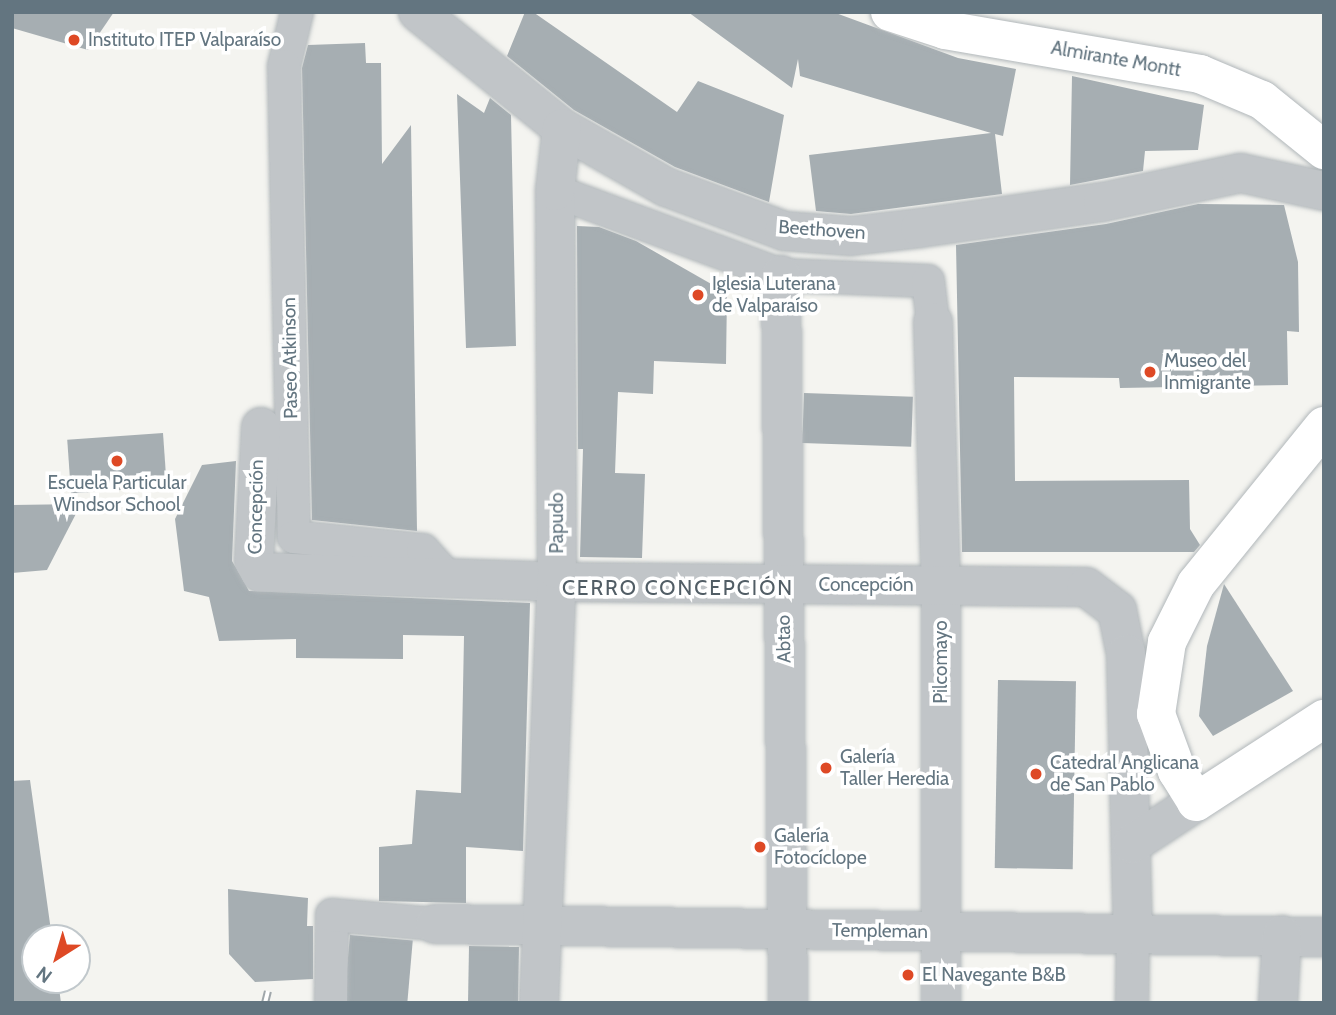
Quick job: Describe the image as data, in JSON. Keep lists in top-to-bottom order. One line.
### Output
{"streets":{"main road":["Almirante Montt"],"street":["Beethoven","Paseo Atkinson","Concepción","Papudo","Abtao","Pilcomayo","Templeman"]},"crossings":[["Beethoven","Papudo"],["Paseo Atkinson","Concepción"],["Concepción","Papudo"],["Concepción","Abtao"],["Concepción","Pilcomayo"],["Concepción","Templeman"],["Papudo","Templeman"],["Abtao","Templeman"],["Pilcomayo","Templeman"]],"districts":["CERRO CONCEPCIÓN"],"places":["Instituto ITEP Valparaíso","Iglesia Luterana de Valparaíso","Museo del Inmigrante","Escuela Particular Windsor School","Galería Taller Heredia","Catedral Anglicana de San Pablo","Galería Fotocíclope","El Navegante B&B"],"north":"bottom left"}
